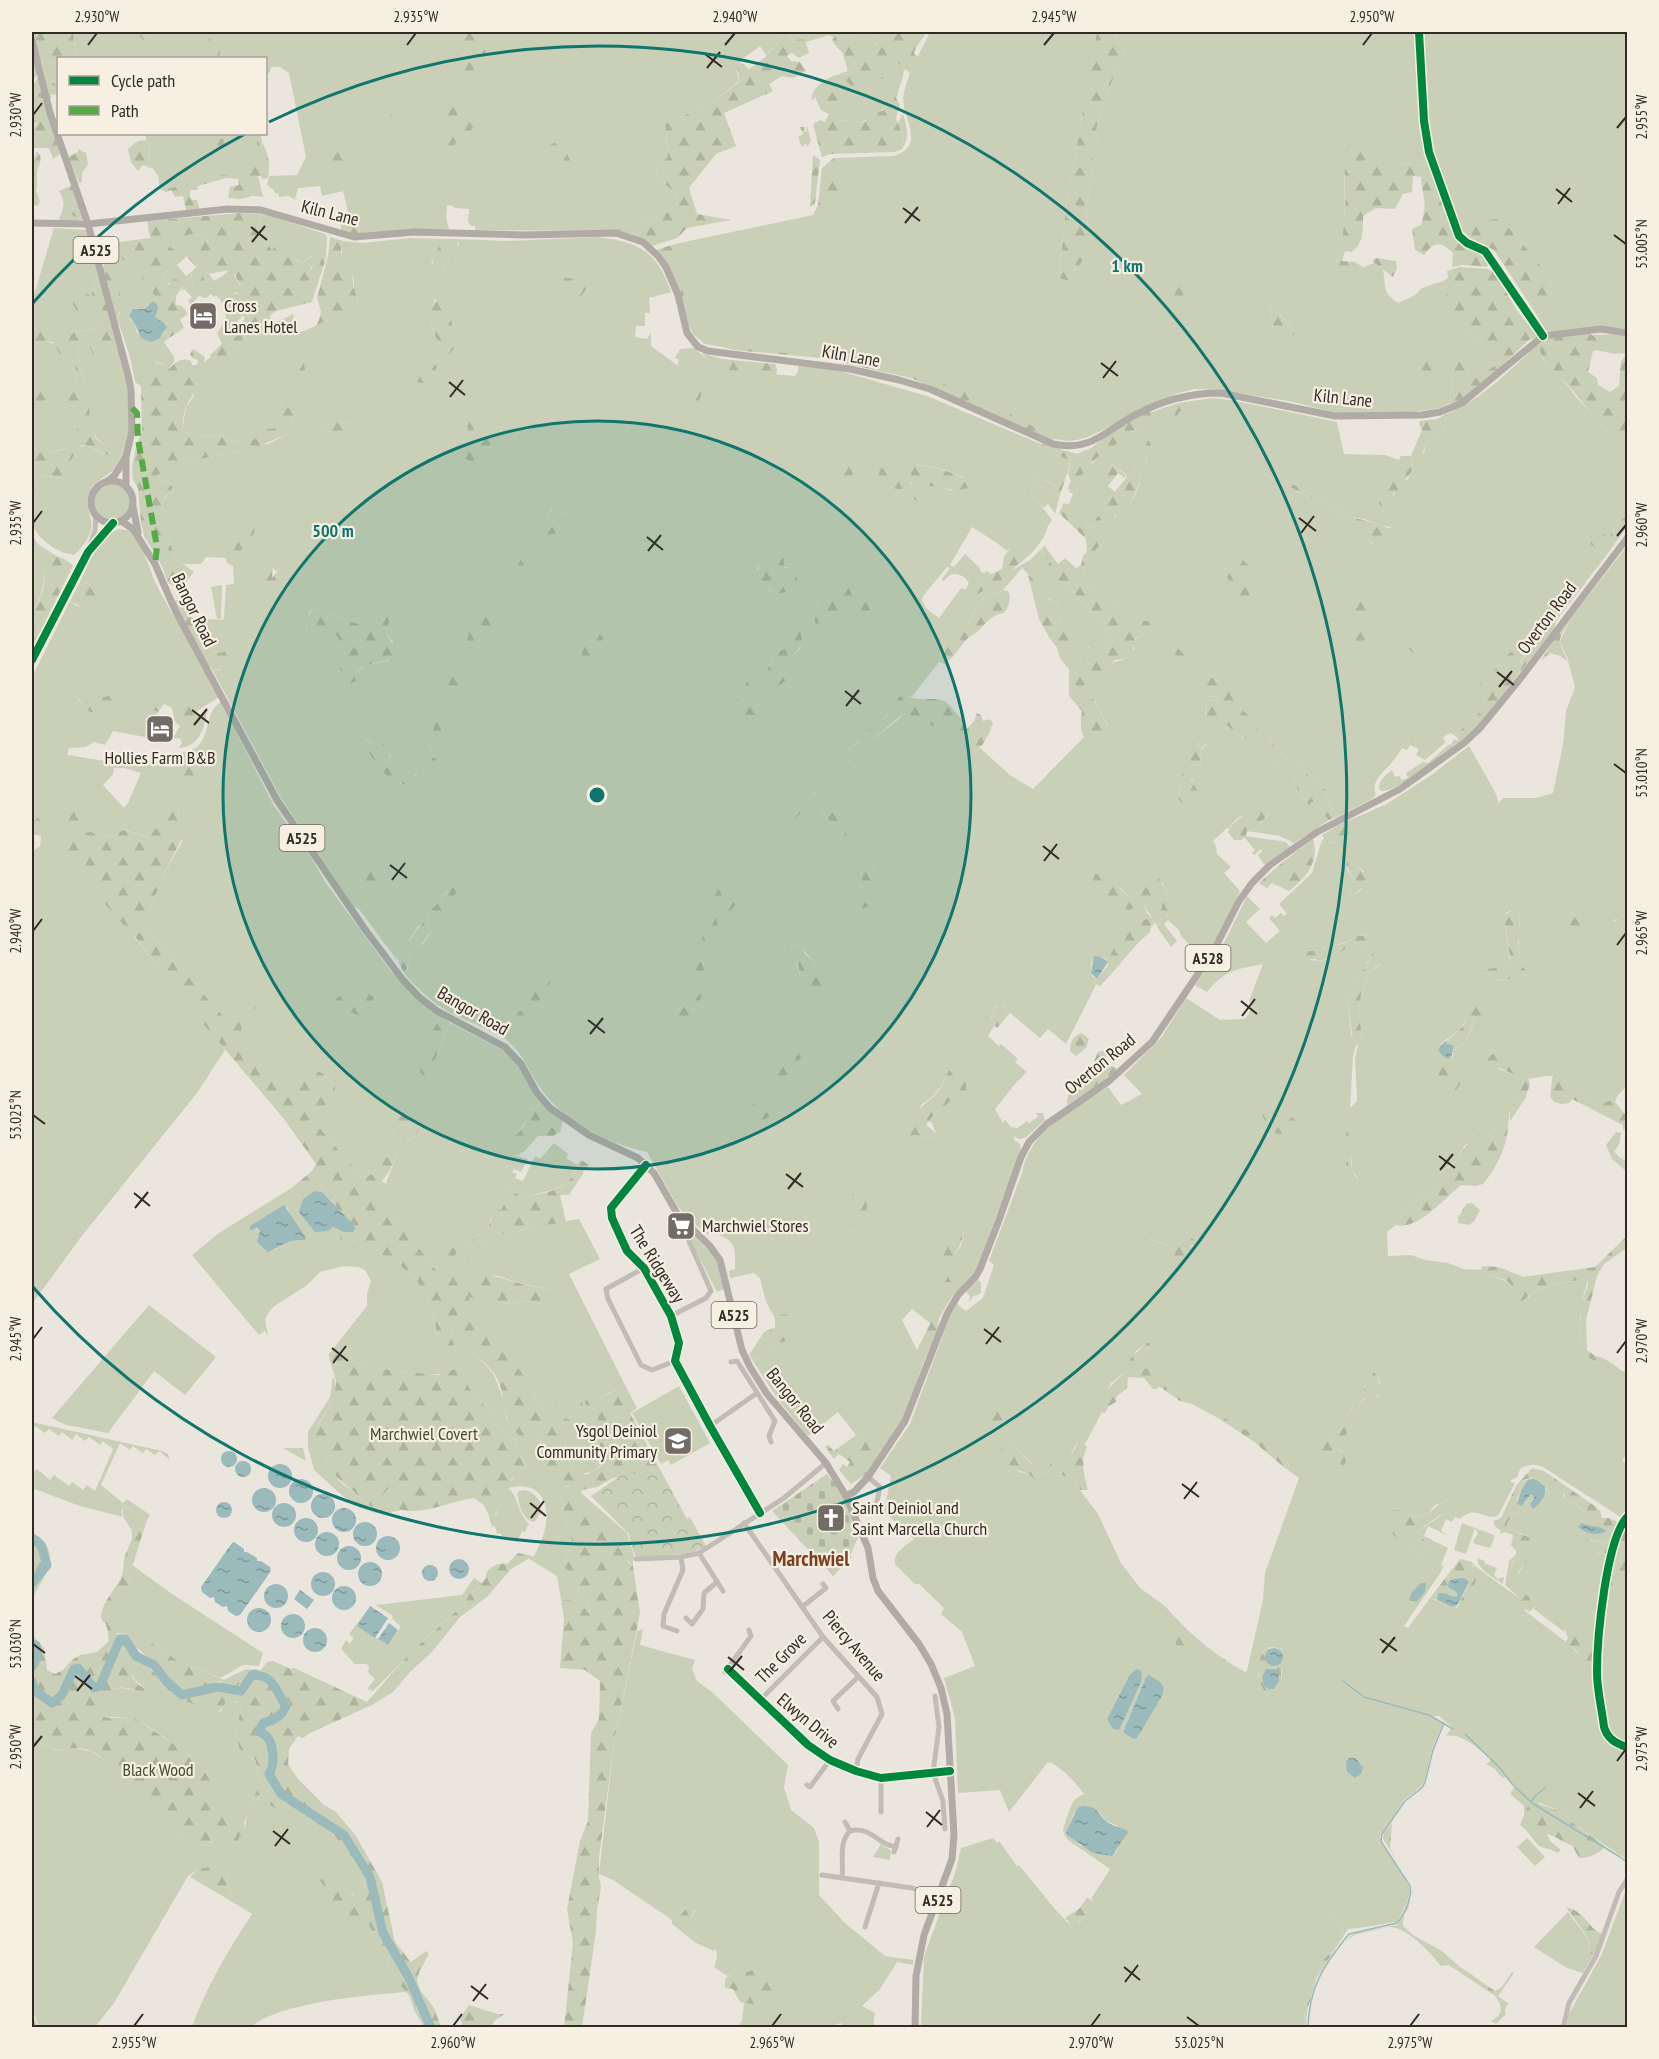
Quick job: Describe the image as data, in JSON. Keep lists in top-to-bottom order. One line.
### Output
{"streets":{"main road":["Kiln Lane","A525","Bangor Road","Overton Road","A528"],"street":["The Ridgeway","Piercy Avenue","The Grove","Elwyn Drive"]},"crossings":[["Kiln Lane","A525"],["A525","Bangor Road"],["A525","Overton Road"],["A525","Elwyn Drive"],["Bangor Road","Overton Road"],["Bangor Road","The Ridgeway"],["Piercy Avenue","The Grove"],["Piercy Avenue","Elwyn Drive"],["The Grove","Elwyn Drive"]],"districts":["Marchwiel"],"parks":["Marchwiel Covert","Black Wood"],"places":{"hotel":["Cross Lanes Hotel","Hollies Farm B&B"],"supermarket":["Marchwiel Stores"],"school or university":["Ysgol Deiniol Community Primary"],"church":["Saint Deiniol and Saint Marcella Church"]},"legend":["Cycle path","Path"],"coordinates":["2.930°W","2.935°W","2.940°W","2.945°W","2.950°W","2.955°W","53.005°N","2.960°W","53.010°N","2.965°W","53.025°N","2.970°W","53.030°N","2.975°W"],"rings":["1 km","500 m"]}
